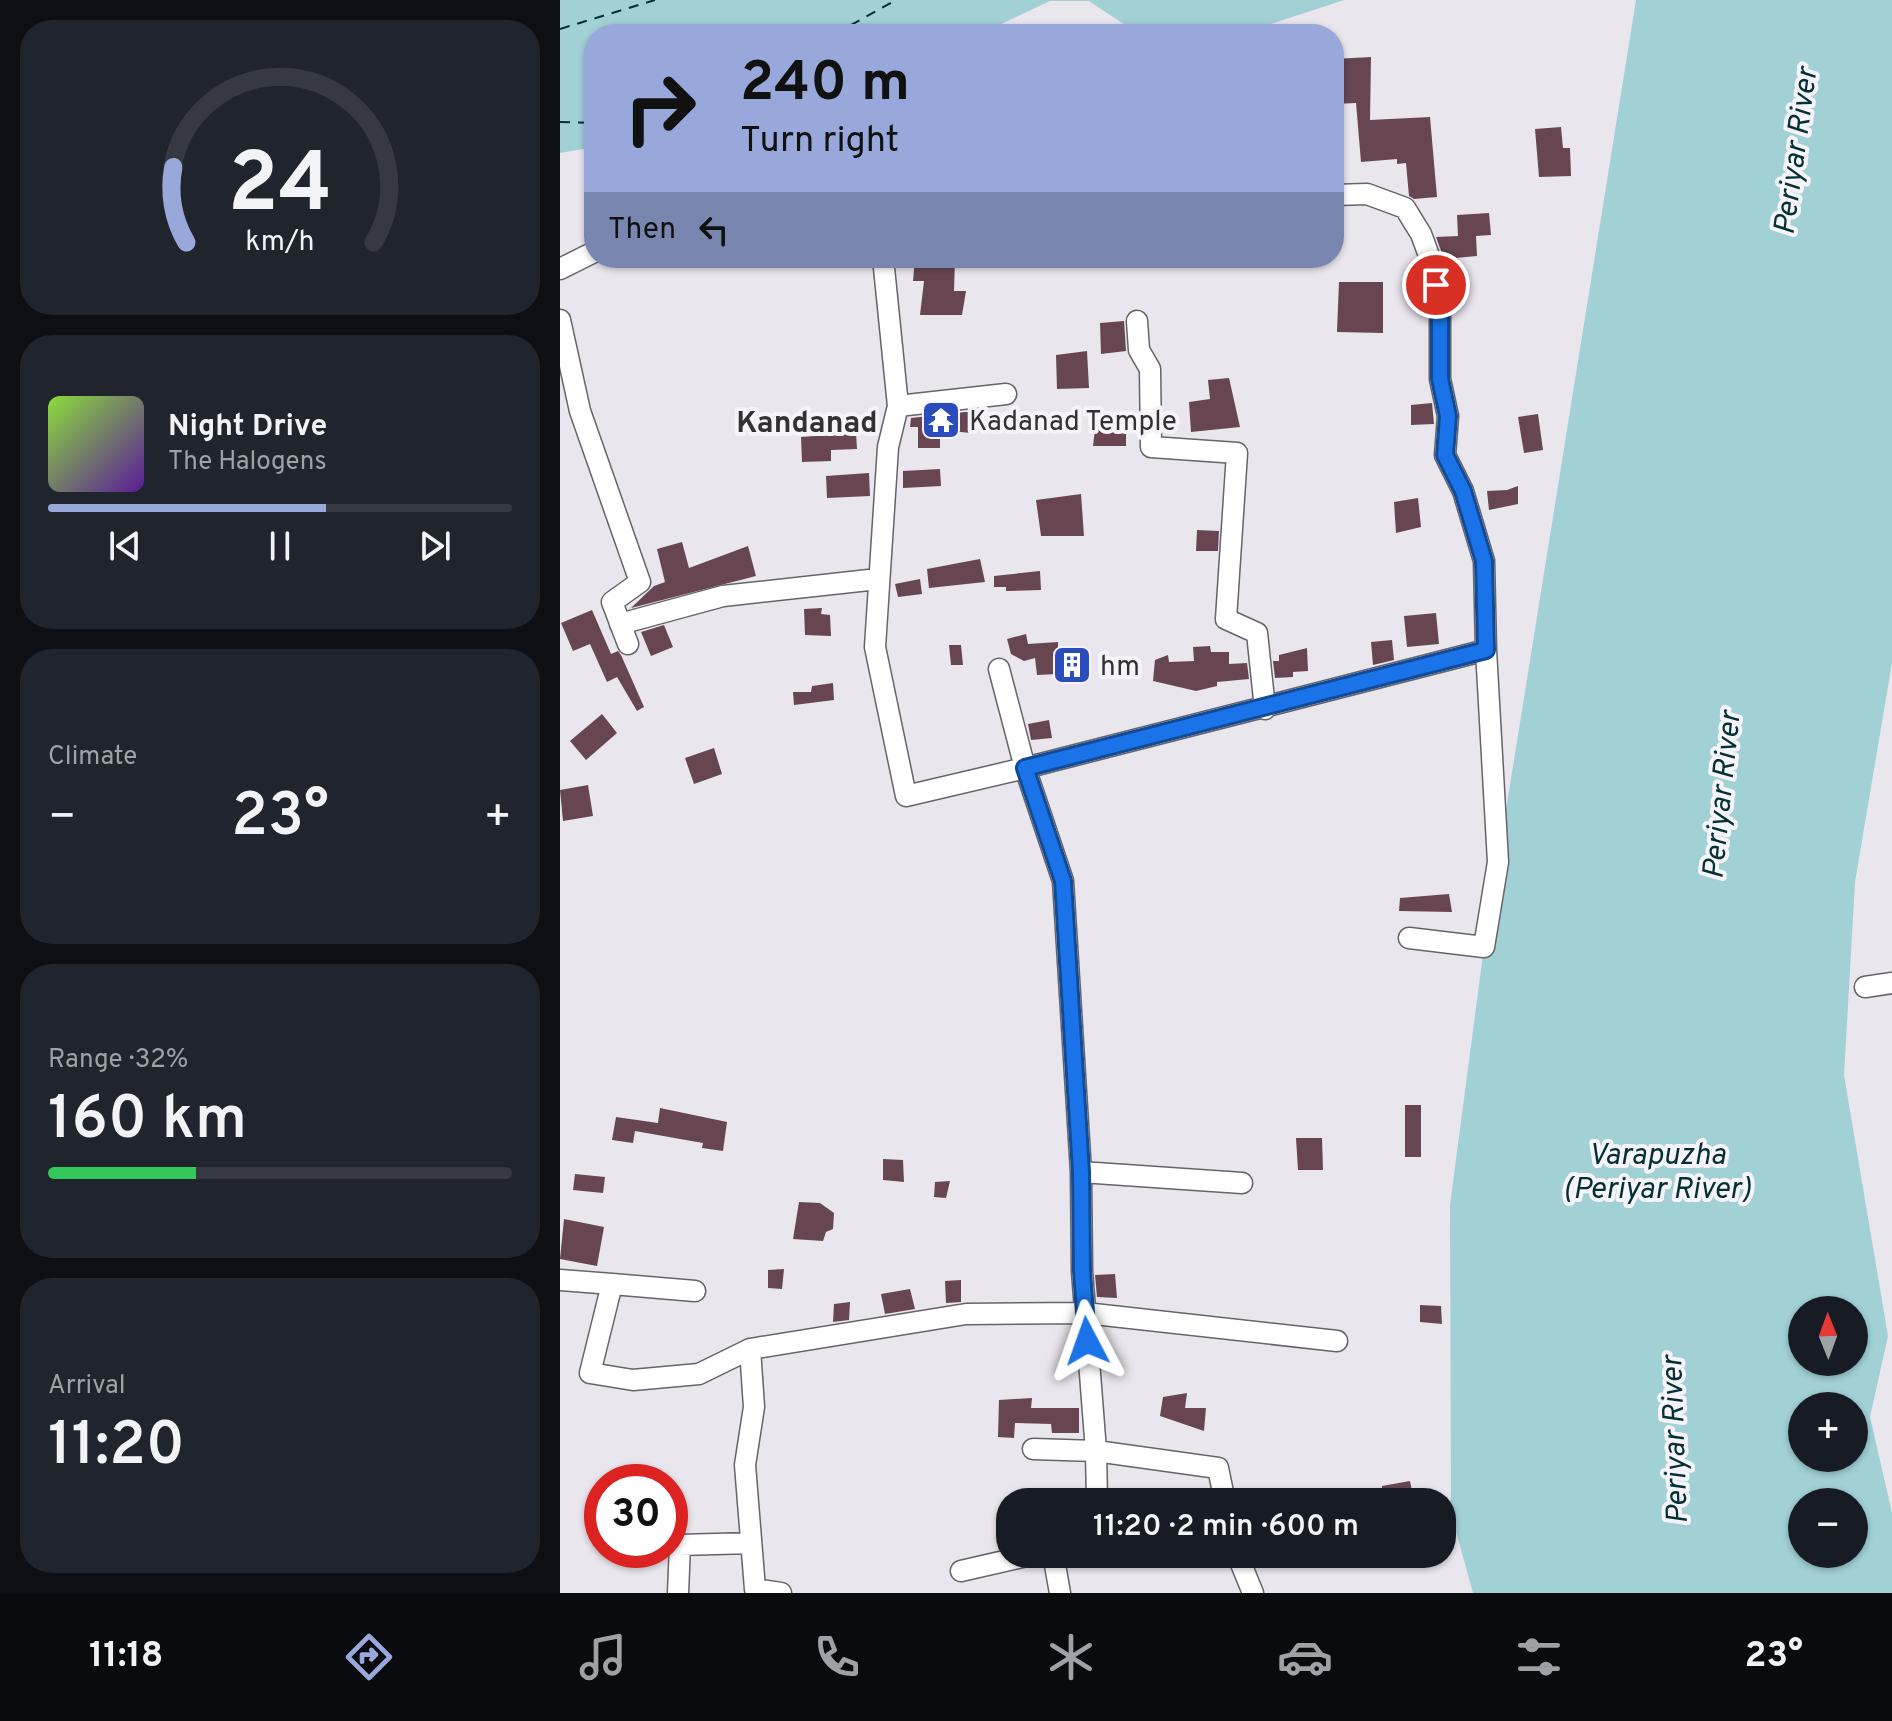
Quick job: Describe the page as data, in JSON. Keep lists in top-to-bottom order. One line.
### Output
{"districts":["Kandanad"],"water":["Periyar River","Varapuzha (Periyar River)"],"places":{"temple":["Kadanad Temple"],"building":["hm"]},"north":"top","page":{"turn":["240 m","Turn right"],"then":"Then","song":["Night Drive","The Halogens"],"tile":["Climate",["Range · 32%","160 km"],["Arrival","11:20"]],"heat":["−","23°","+"],"map_buttons":["+","−"],"limit":"30","trip":"11:20 · 2 min · 600 m","tabs":["11:18","23°"],"gauge":["24","km/h"]}}
